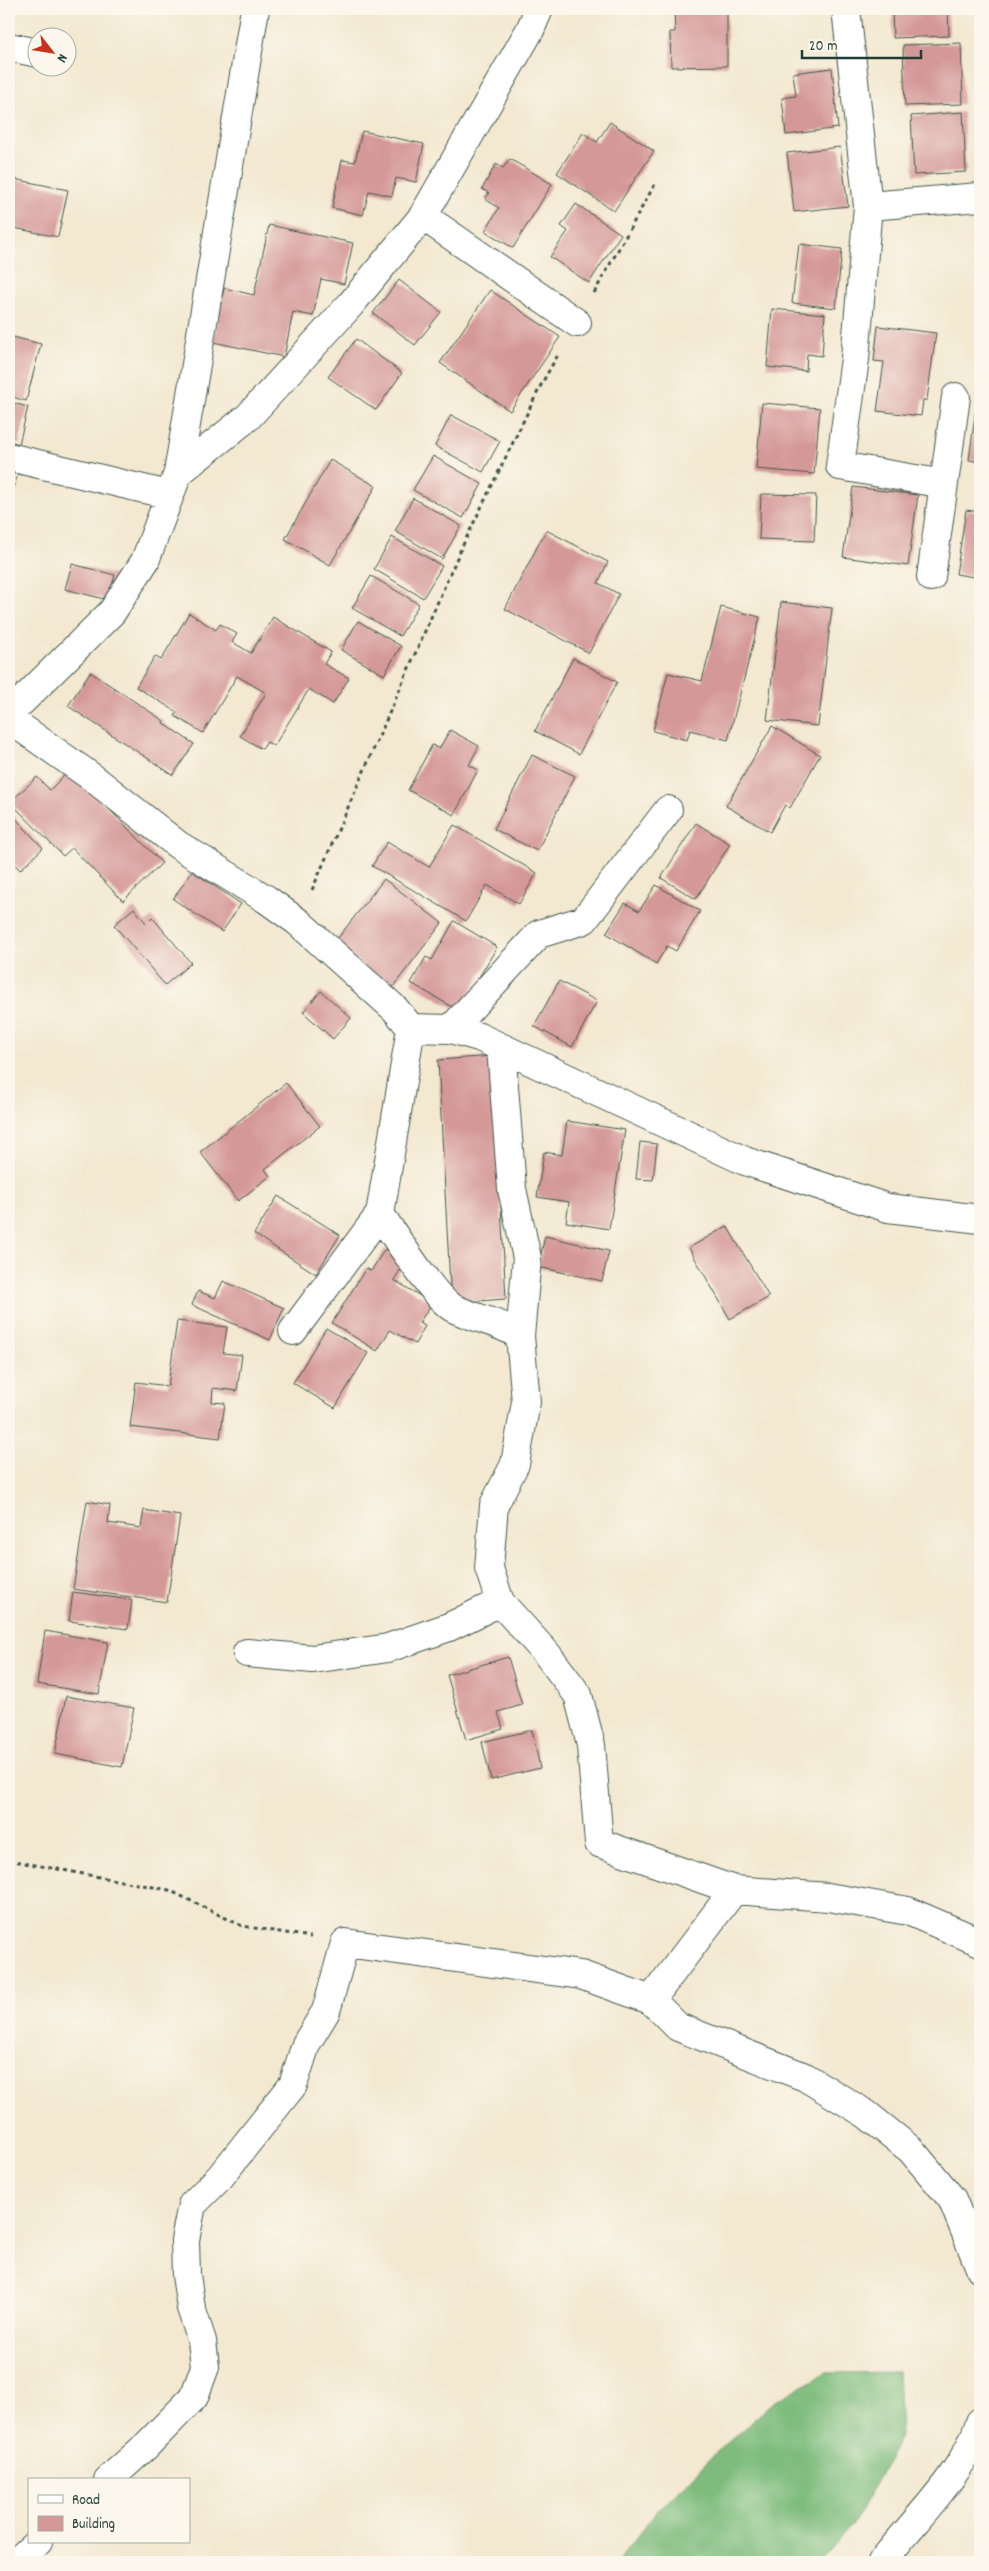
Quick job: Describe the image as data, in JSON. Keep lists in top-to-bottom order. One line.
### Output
{"legend":["Road","Building"],"scale_bar":"20 m","north":"bottom right"}
